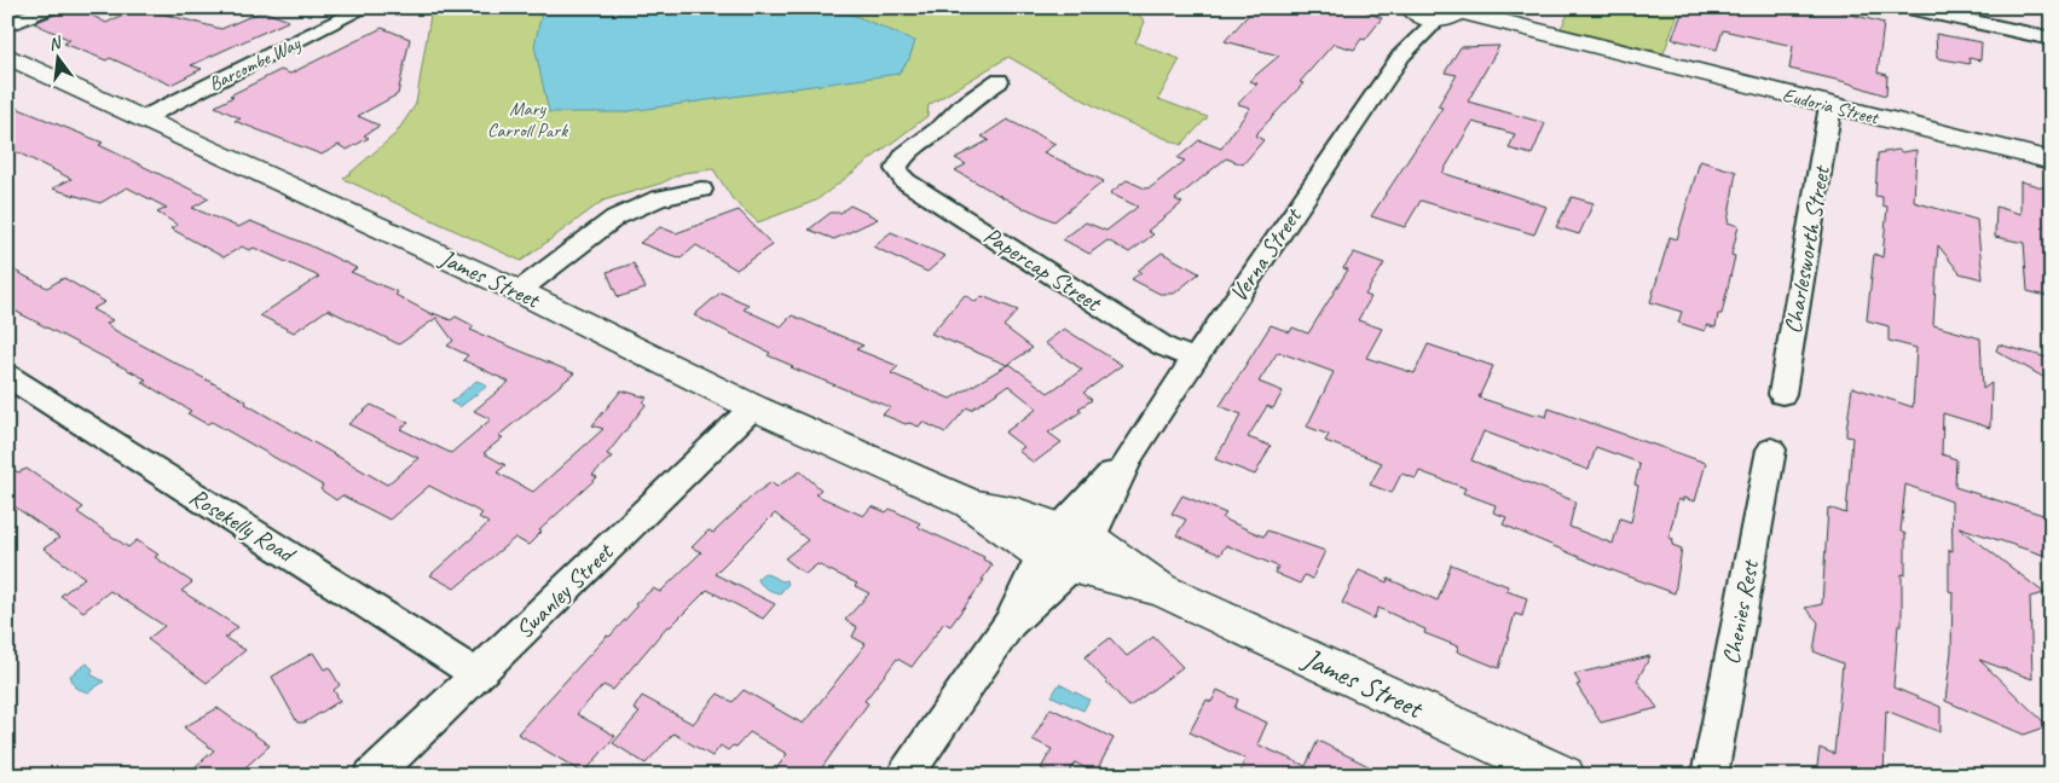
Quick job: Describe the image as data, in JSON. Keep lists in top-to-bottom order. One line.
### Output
{"streets":{"street":["Barcombe Way","Eudoria Street","Charlesworth Street","Verna Street","Papercap Street","James Street","Rosekelly Road","Swanley Street","Chenies Rest"]},"crossings":[["Barcombe Way","James Street"],["Eudoria Street","Charlesworth Street"],["Eudoria Street","Verna Street"],["Verna Street","Papercap Street"],["Verna Street","James Street"],["James Street","Swanley Street"],["Rosekelly Road","Swanley Street"]],"parks":["Mary Carroll Park"],"north":"top"}
